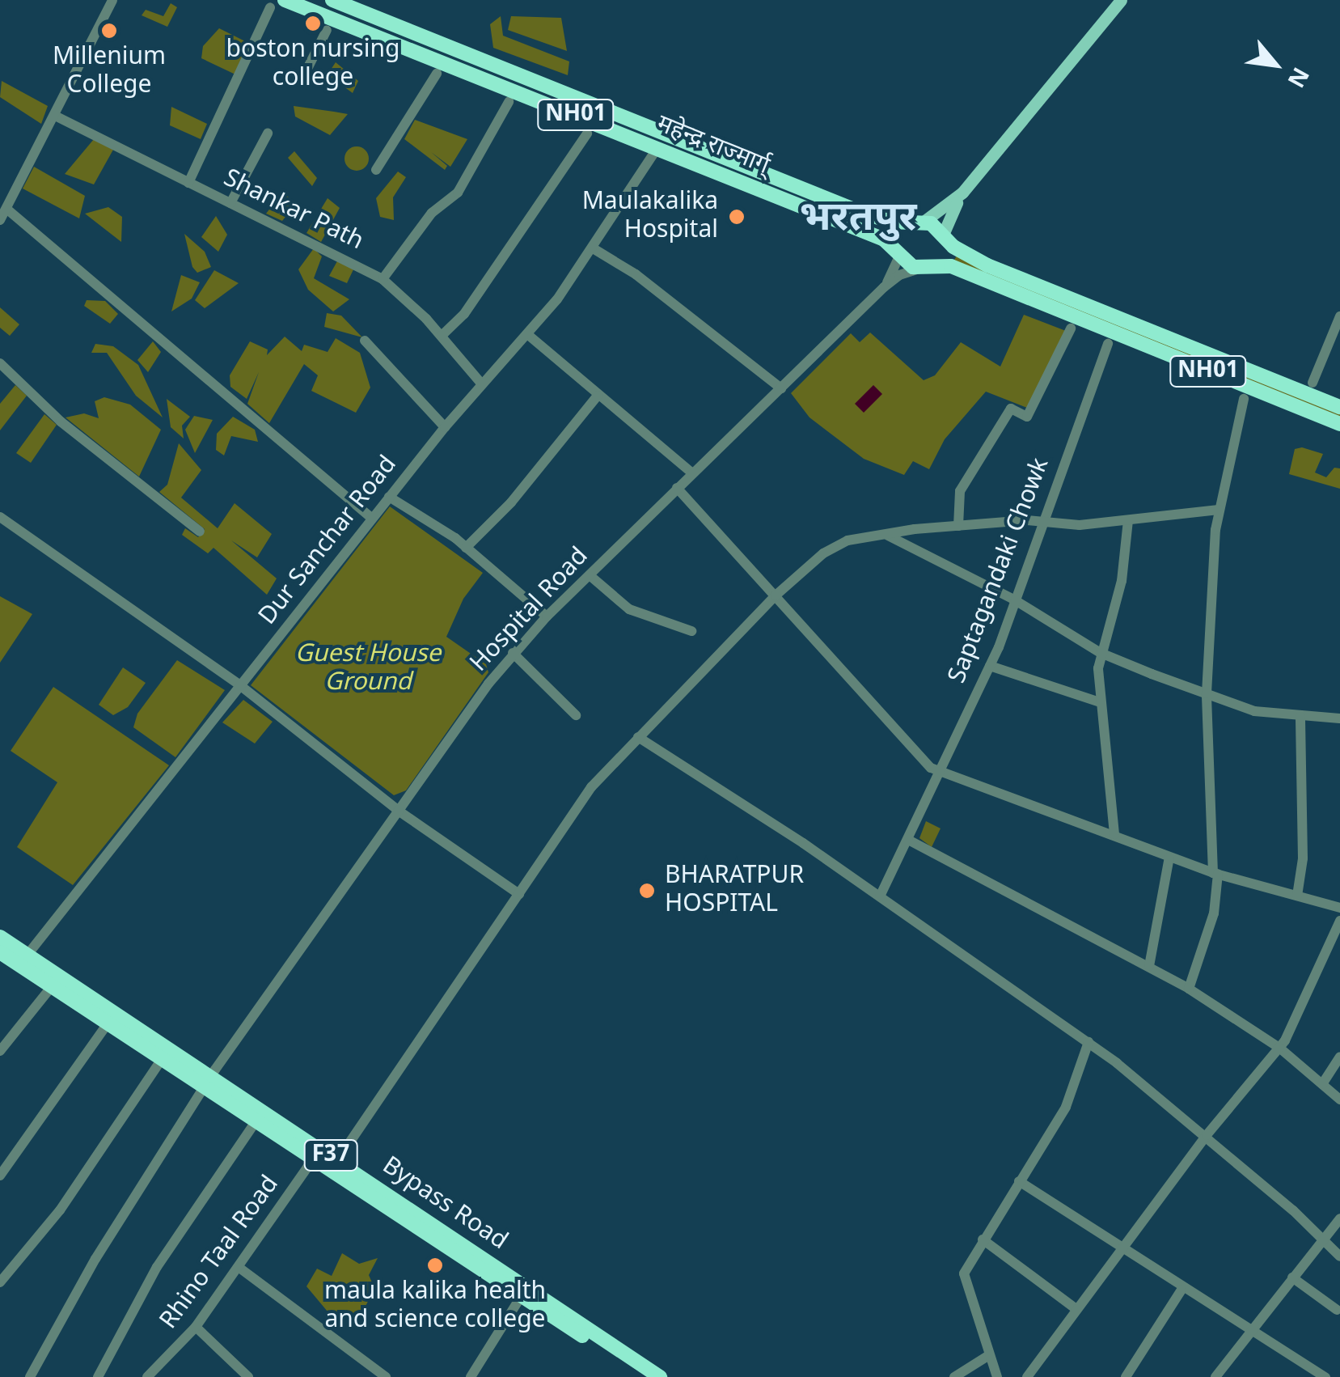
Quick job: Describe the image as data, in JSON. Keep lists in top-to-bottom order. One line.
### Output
{"streets":{"highway":["NH01","महेन्द्र राज्मार्ग्","F37","Bypass Road"],"street":["Shankar Path","Dur Sanchar Road","Saptagandaki Chowk","Hospital Road","Rhino Taal Road"]},"crossings":[["महेन्द्र राज्मार्ग्","Dur Sanchar Road"],["महेन्द्र राज्मार्ग्","Hospital Road"],["Shankar Path","Dur Sanchar Road"],["Dur Sanchar Road","Bypass Road"],["Hospital Road","Bypass Road"],["Bypass Road","Rhino Taal Road"]],"districts":["भरतपुर"],"parks":["Guest House Ground"],"places":["boston nursing college","Millenium College","Maulakalika Hospital","BHARATPUR HOSPITAL","maula kalika health and science college"],"north":"bottom right"}
